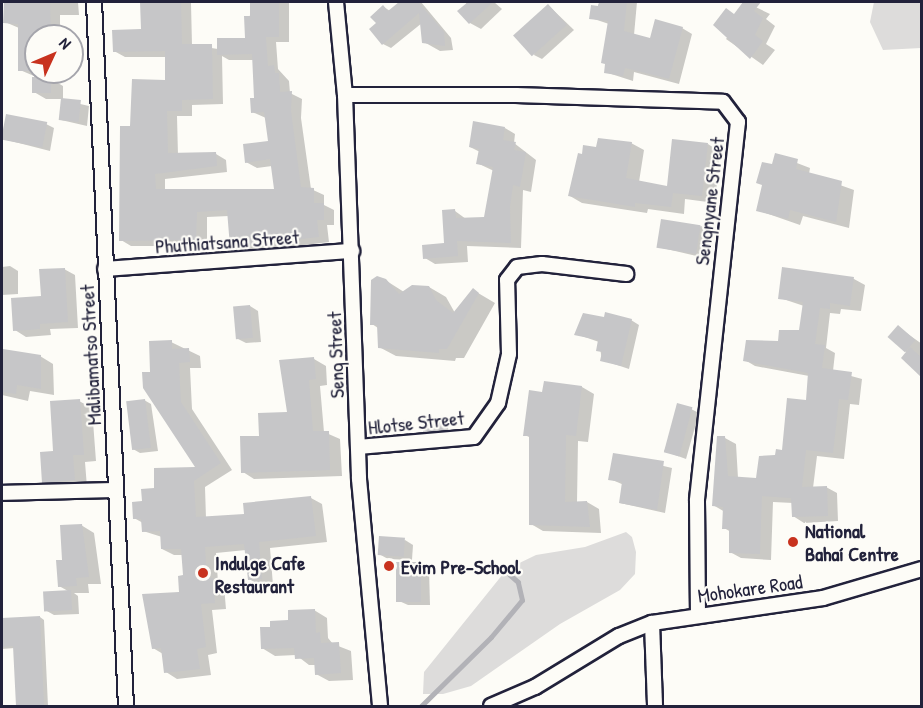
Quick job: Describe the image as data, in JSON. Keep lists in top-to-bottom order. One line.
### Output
{"streets":{"street":["Senqnyane Street","Phuthiatsana Street","Malibamatso Street","Senq Street","Hlotse Street","Mohokare Road"]},"crossings":[["Senqnyane Street","Senq Street"],["Senqnyane Street","Mohokare Road"],["Phuthiatsana Street","Malibamatso Street"],["Phuthiatsana Street","Senq Street"],["Senq Street","Hlotse Street"]],"places":["National Bahaí Centre","Evim Pre-School","Indulge Cafe Restaurant"],"north":"top right"}
